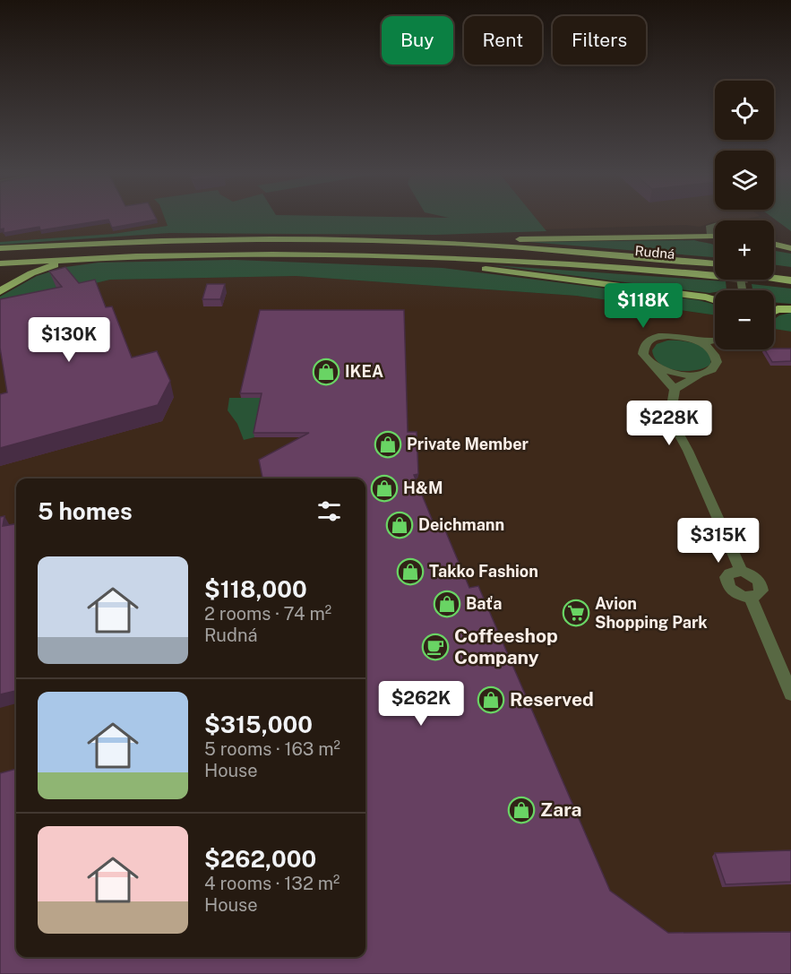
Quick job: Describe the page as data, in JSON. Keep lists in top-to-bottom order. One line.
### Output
{"streets":{"highway":["Rudná"]},"places":{"shop":["IKEA","Private Member","H&M","Deichmann","Takko Fashion","Baťa","Reserved","Zara"],"supermarket":["Avion Shopping Park"],"cafe":["Coffeeshop Company"]},"page":{"chip":["Buy","Rent","Filters"],"map_buttons":["+","−"],"price":["$118K","$130K","$228K","$315K","$262K"],"heading":"5 homes","list":[{"name":"$118,000","note":"2 rooms · 74 m² · Rudná"},{"name":"$315,000","note":"5 rooms · 163 m² · House"},{"name":"$262,000","note":"4 rooms · 132 m² · House"}]}}
